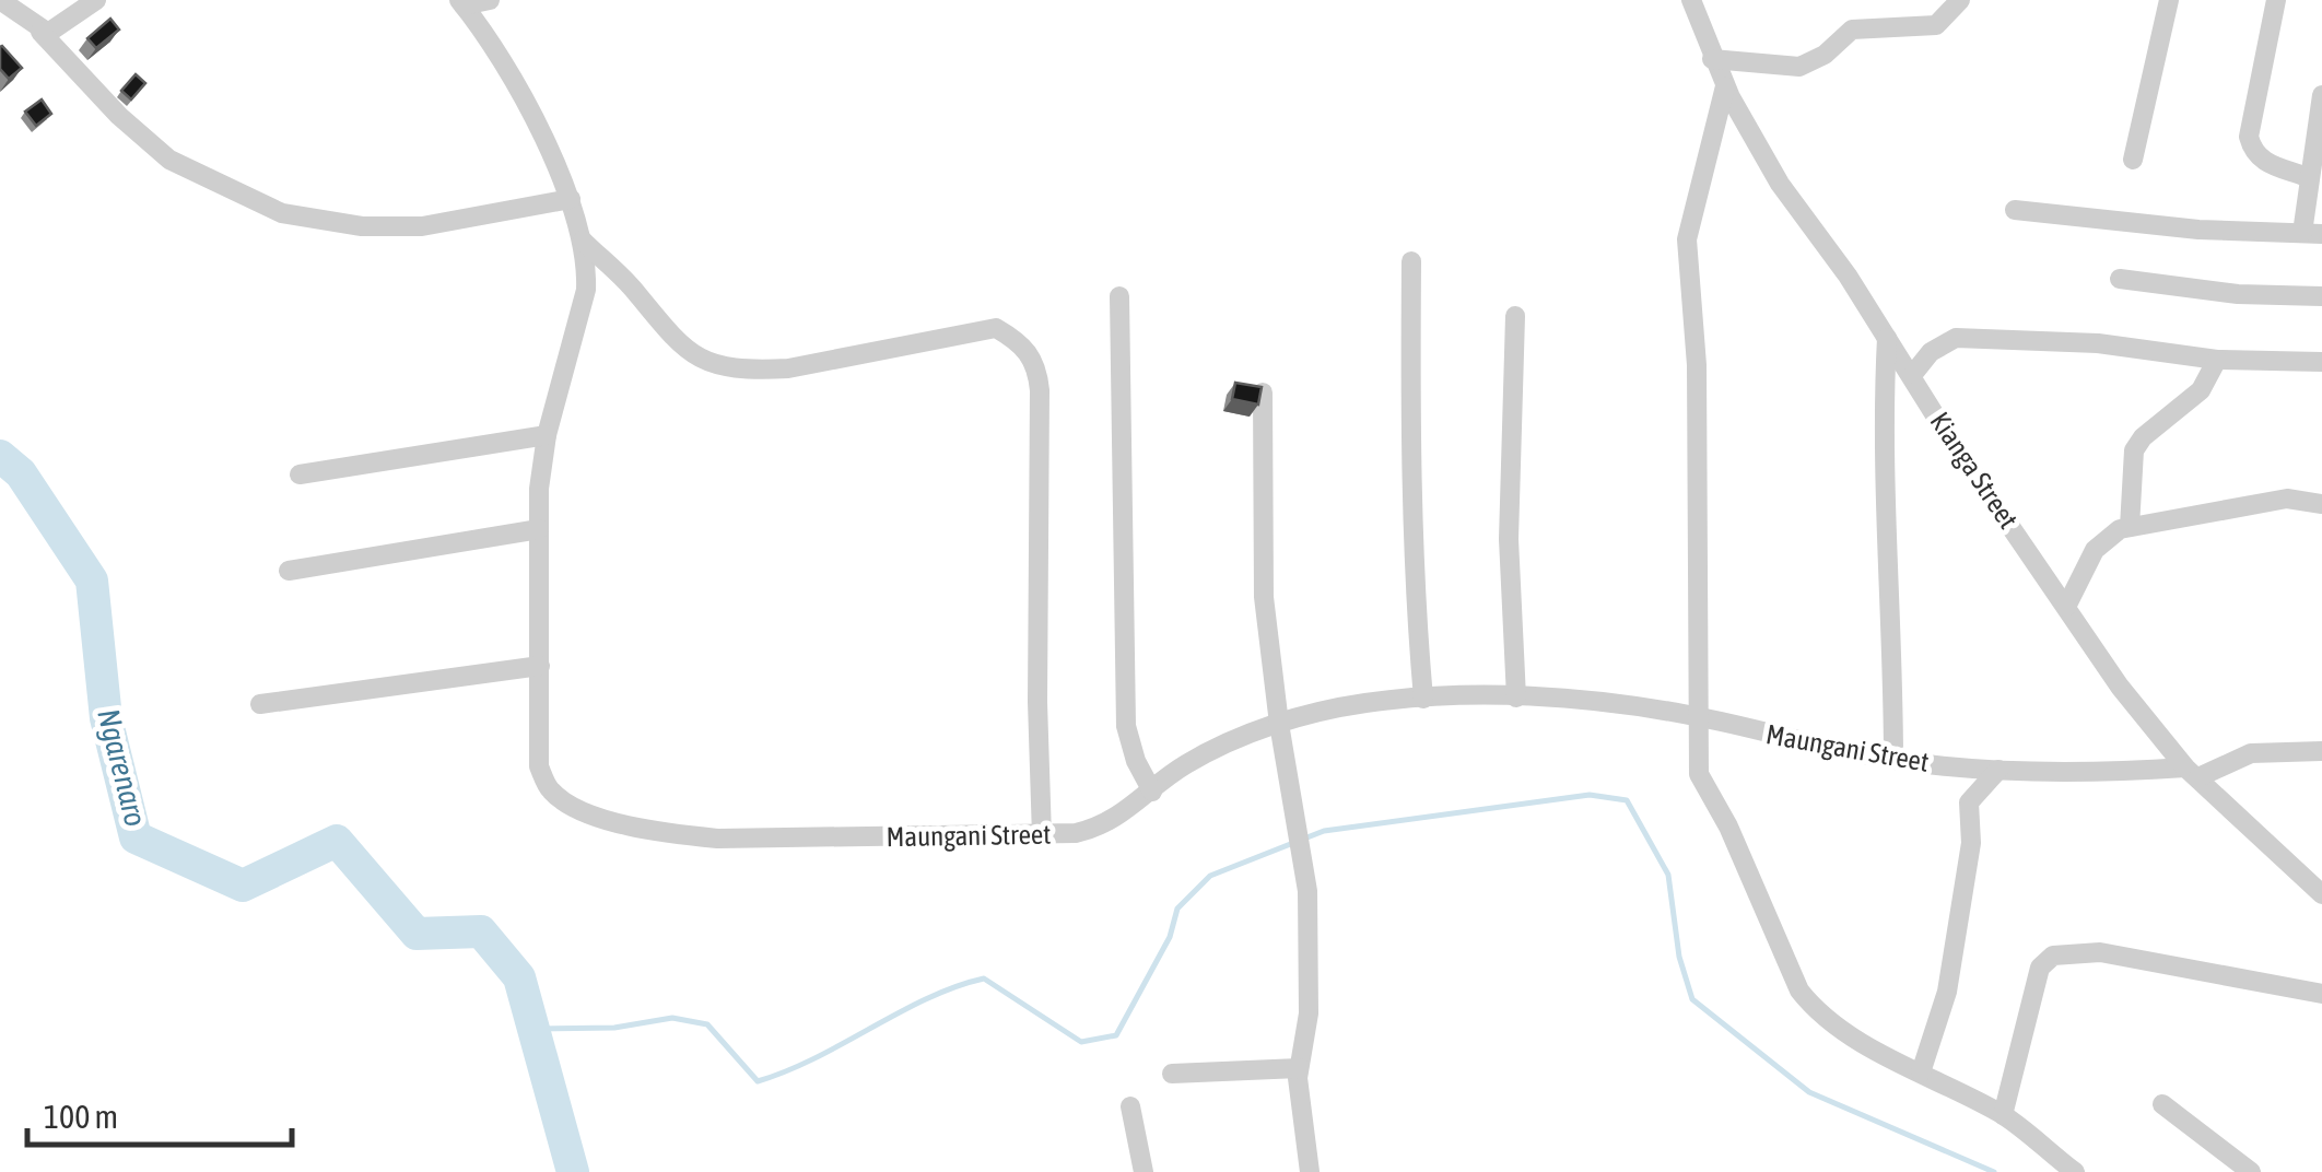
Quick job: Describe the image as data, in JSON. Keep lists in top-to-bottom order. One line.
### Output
{"streets":{"street":["Kianga Street","Maungani Street"]},"crossings":[["Kianga Street","Maungani Street"]],"water":["Ngarenaro"],"scale_bar":"100 m"}
